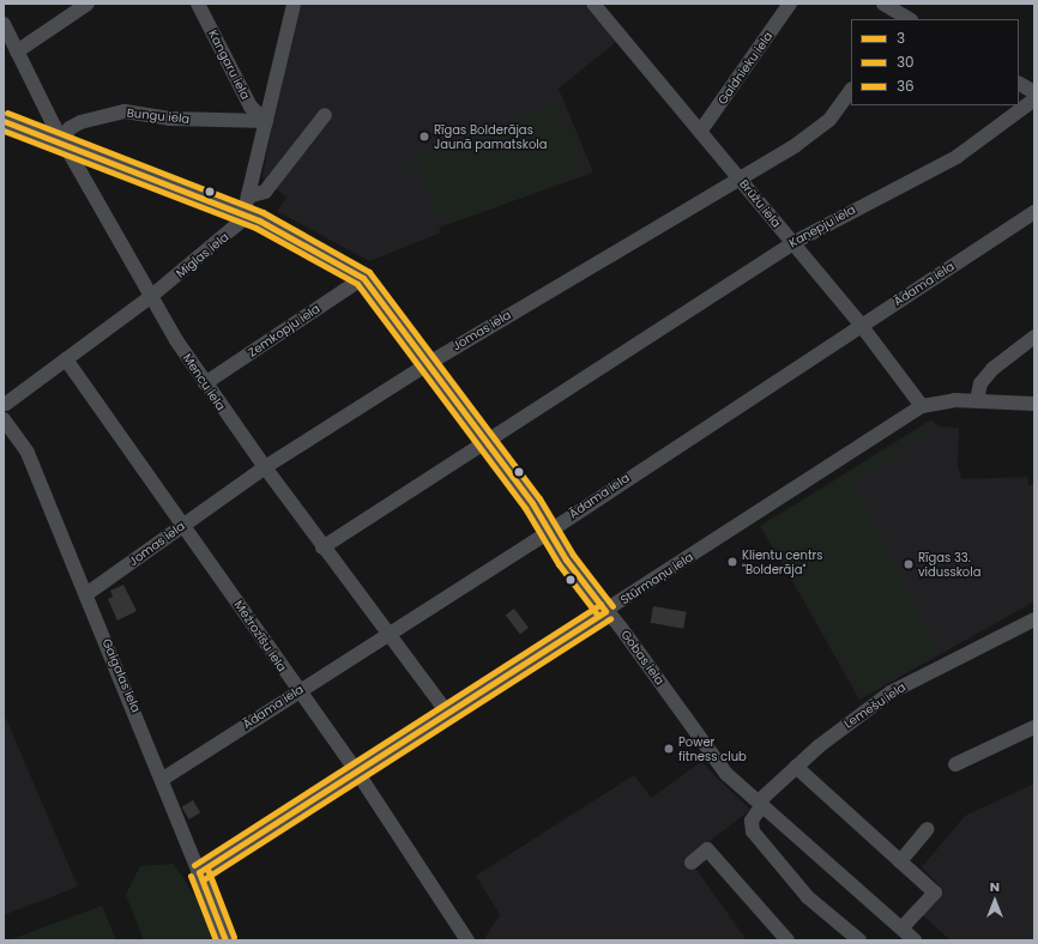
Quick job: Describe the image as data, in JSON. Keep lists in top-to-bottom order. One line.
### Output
{"streets":{"main road":["Gaigalas iela"],"street":["Kangaru iela","Galdnieku iela","Bungu iela","Brūžu iela","Kaņepju iela","Miglas iela","Ādama iela","Zemkopju iela","Jomas iela","Mencu iela","Stūrmaņu iela","Mežrozīšu iela","Gobas iela","Lemešu iela"]},"crossings":[["Kangaru iela","Bungu iela"],["Kangaru iela","Miglas iela"],["Galdnieku iela","Brūžu iela"],["Bungu iela","Miglas iela"],["Bungu iela","Mencu iela"],["Bungu iela","Gobas iela"],["Brūžu iela","Kaņepju iela"],["Brūžu iela","Ādama iela"],["Brūžu iela","Jomas iela"],["Brūžu iela","Stūrmaņu iela"],["Kaņepju iela","Mencu iela"],["Kaņepju iela","Gobas iela"],["Miglas iela","Mencu iela"],["Miglas iela","Mežrozīšu iela"],["Miglas iela","Gobas iela"],["Ādama iela","Mencu iela"],["Ādama iela","Mežrozīšu iela"],["Ādama iela","Gobas iela"],["Ādama iela","Gaigalas iela"],["Zemkopju iela","Mencu iela"],["Zemkopju iela","Gobas iela"],["Jomas iela","Mencu iela"],["Jomas iela","Mežrozīšu iela"],["Jomas iela","Gobas iela"],["Jomas iela","Gaigalas iela"],["Mencu iela","Stūrmaņu iela"],["Mencu iela","Gobas iela"],["Stūrmaņu iela","Mežrozīšu iela"],["Stūrmaņu iela","Gobas iela"],["Stūrmaņu iela","Gaigalas iela"],["Gobas iela","Lemešu iela"]],"places":["Rīgas Bolderājas Jaunā pamatskola","Klientu centrs \"Bolderāja\"","Rīgas 33. vidusskola","Power fitness club"],"lines":["transit line 36","transit line 3","transit line 30"],"legend":["3","30","36"],"north":"top"}
